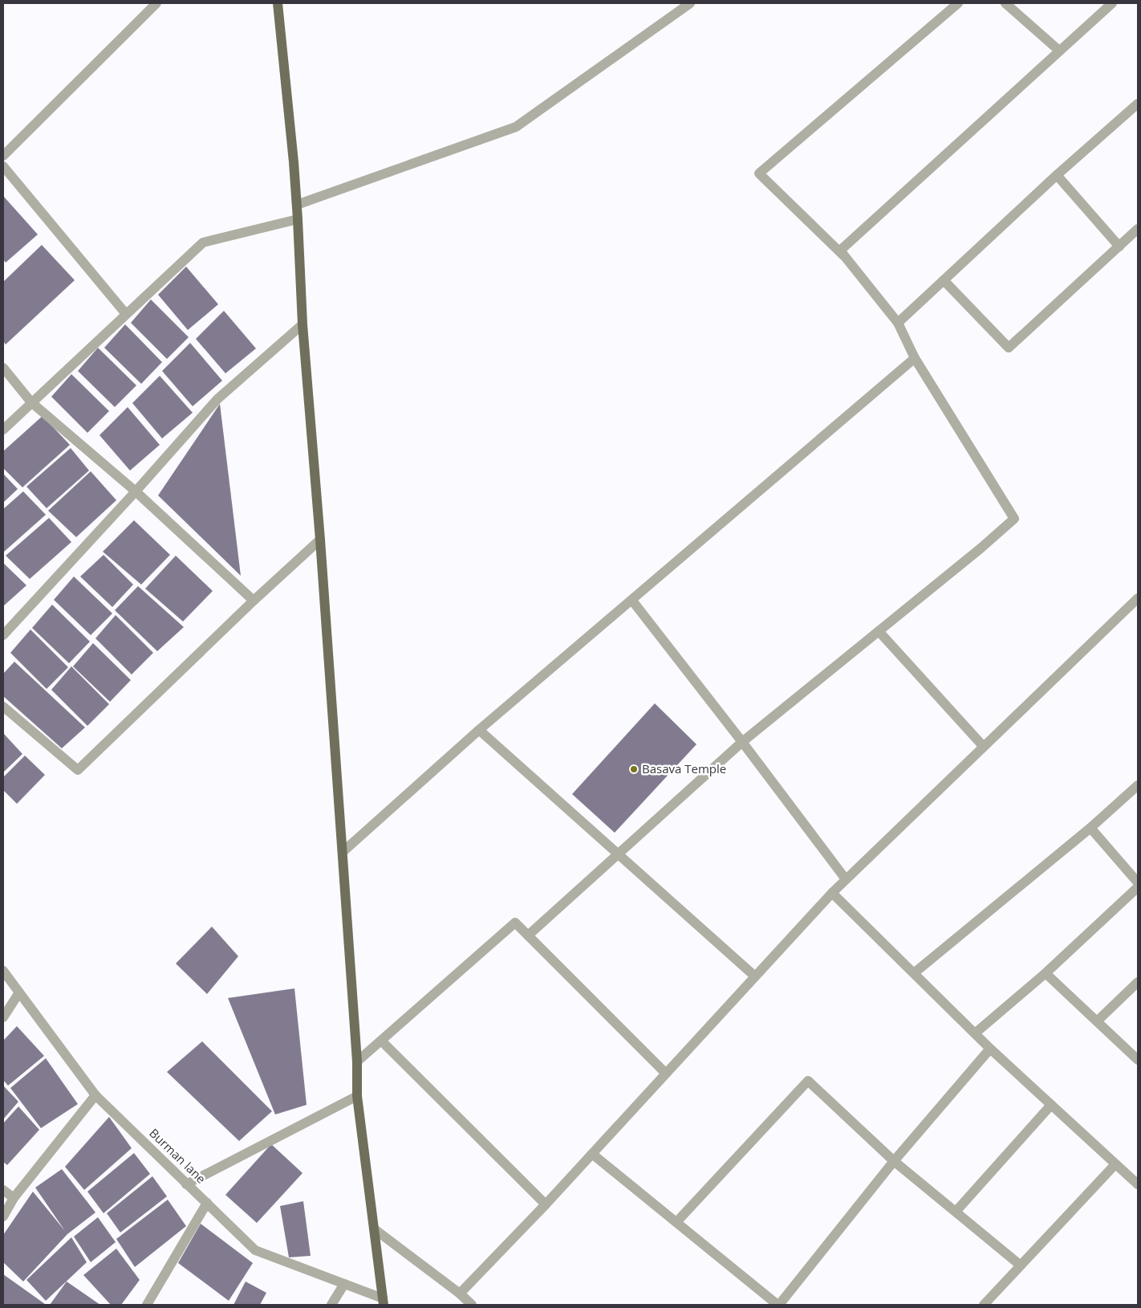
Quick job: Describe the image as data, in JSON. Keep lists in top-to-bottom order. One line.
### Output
{"streets":{"street":["Burman lane"]},"places":["Basava Temple"]}
